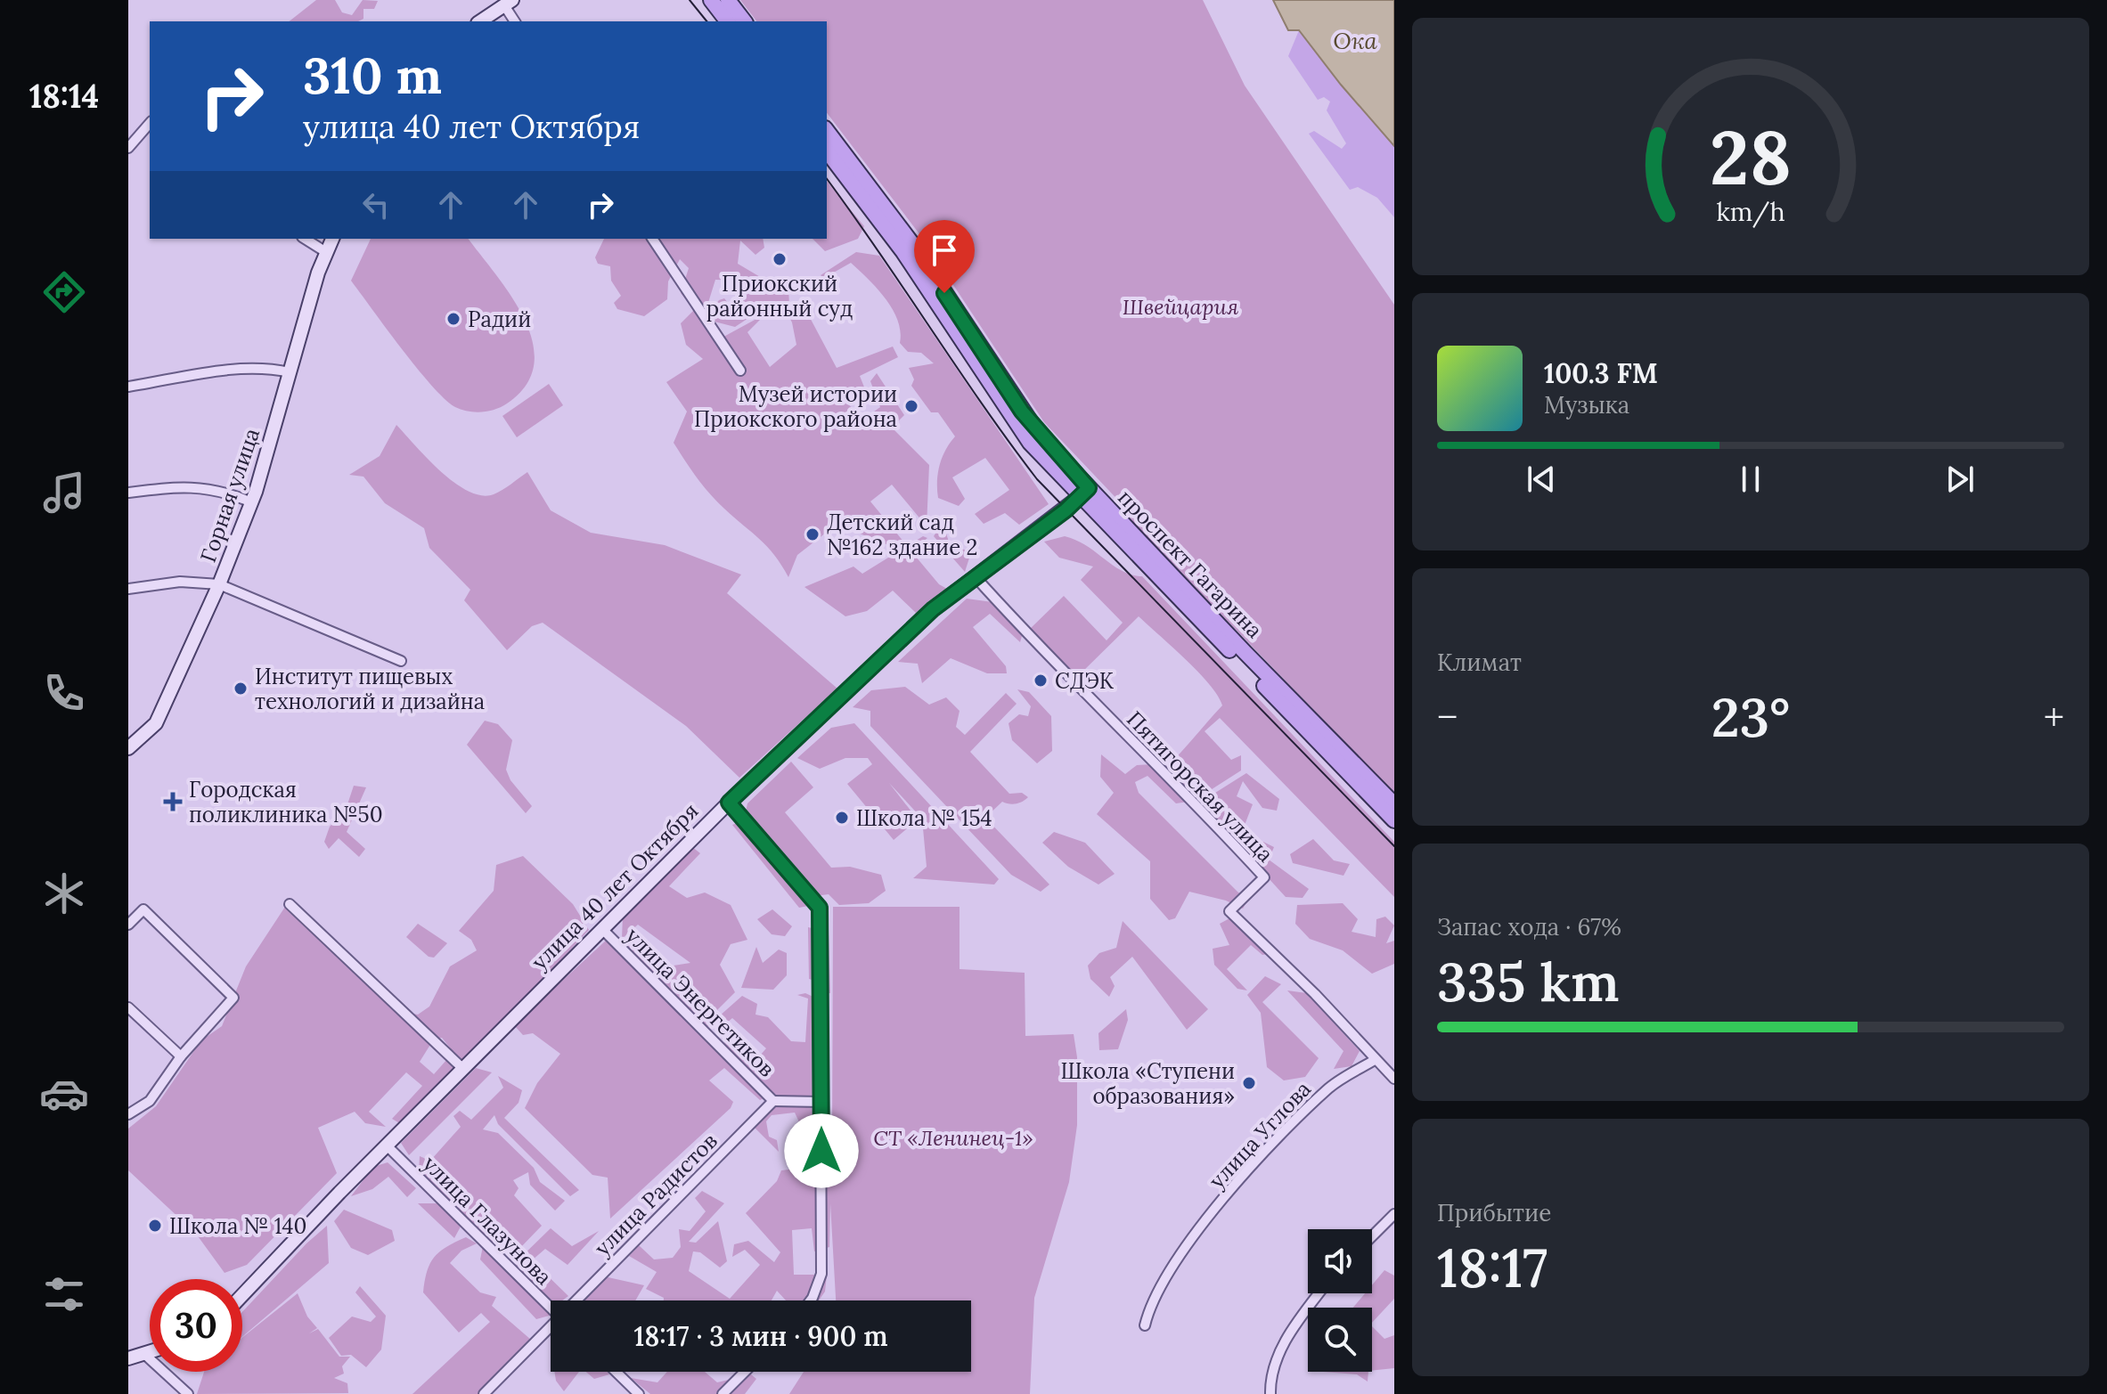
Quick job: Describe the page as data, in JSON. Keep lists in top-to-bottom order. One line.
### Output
{"streets":{"main road":["проспект Гагарина"],"street":["Горная улица","Пятигорская улица","улица 40 лет Октября","улица Энергетиков","улица Углова","улица Радистов","улица Глазунова"]},"crossings":[["проспект Гагарина","улица 40 лет Октября"],["Пятигорская улица","улица 40 лет Октября"],["Пятигорская улица","улица Углова"],["улица 40 лет Октября","улица Энергетиков"],["улица 40 лет Октября","улица Глазунова"],["улица Энергетиков","улица Радистов"]],"water":["Ока"],"parks":["Швейцария","СТ «Ленинец-1»"],"places":{"other":["Приокский районный суд","Радий","Музей истории Приокского района","Детский сад №162 здание 2","СДЭК","Институт пищевых технологий и дизайна","Школа № 154","Школа «Ступени образования»","Школа № 140"],"health":["Городская поликлиника №50"]},"page":{"tabs":"18:14","turn":["310 m","улица 40 лет Октября"],"song":["100.3 FM","Музыка"],"tile":["Климат",["Запас хода · 67%","335 km"],["Прибытие","18:17"]],"heat":["−","23°","+"],"limit":"30","trip":"18:17 · 3 мин · 900 m","gauge":["28","km/h"]}}
